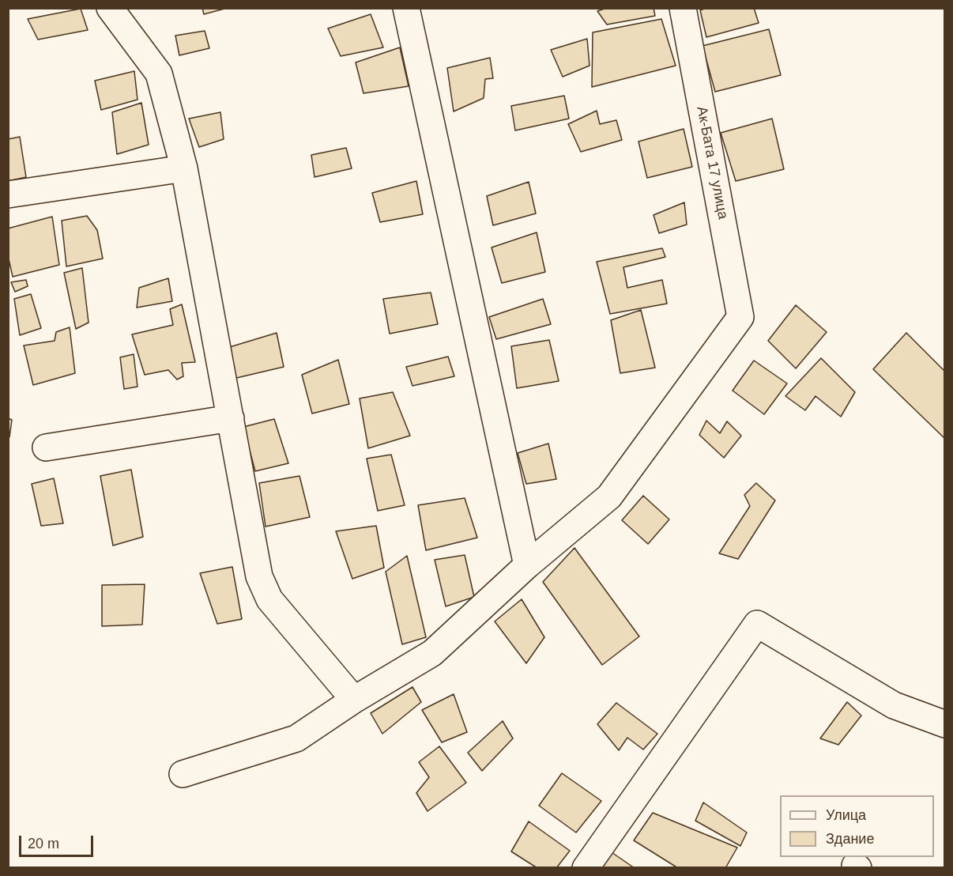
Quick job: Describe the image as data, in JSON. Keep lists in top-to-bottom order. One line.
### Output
{"streets":{"street":["Ак-Бата 17 улица"]},"legend":["Улица","Здание"],"scale_bar":"20 m"}
